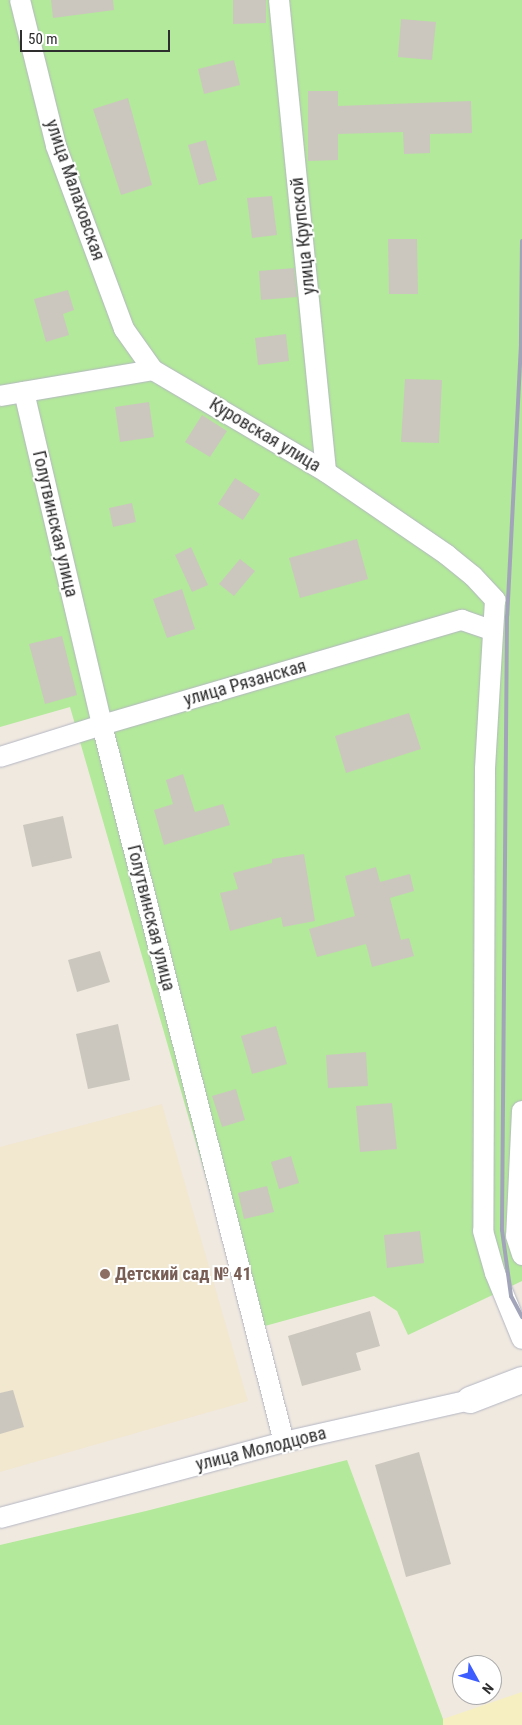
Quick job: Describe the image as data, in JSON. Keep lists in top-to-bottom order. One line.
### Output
{"streets":{"street":["улица Малаховская","улица Крупской","Куровская улица","Голутвинская улица","улица Рязанская","улица Молодцова"]},"crossings":[["улица Малаховская","Куровская улица"],["улица Крупской","Куровская улица"],["Куровская улица","улица Рязанская"],["Голутвинская улица","улица Рязанская"],["Голутвинская улица","улица Молодцова"]],"places":["Детский сад № 41"],"scale_bar":"50 m","north":"bottom right"}
